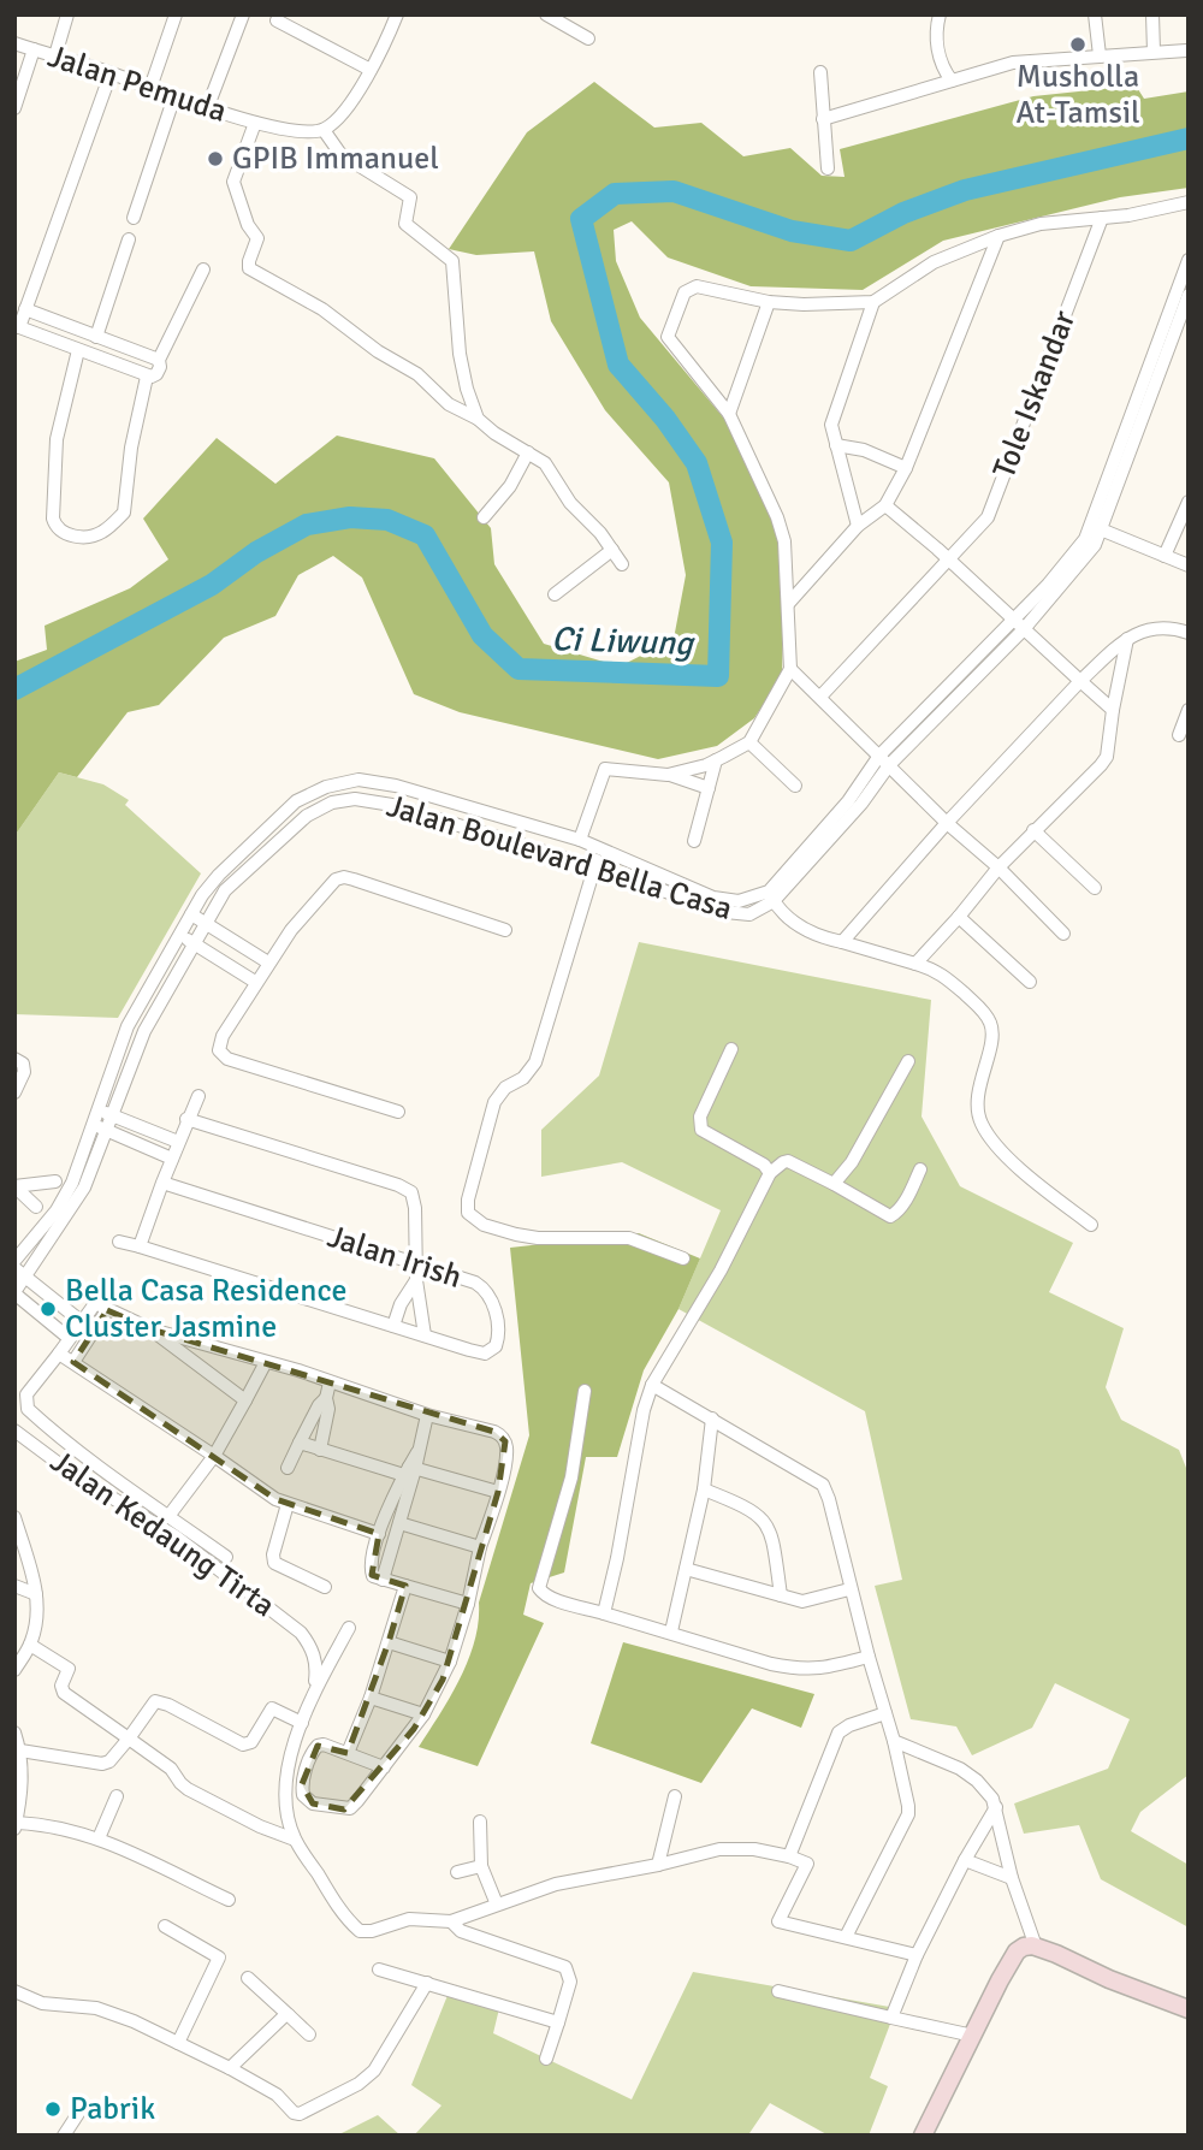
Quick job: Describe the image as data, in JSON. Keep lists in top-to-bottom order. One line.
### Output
{"streets":{"street":["Jalan Pemuda","Tole Iskandar","Jalan Boulevard Bella Casa","Jalan Irish","Jalan Kedaung Tirta"]},"water":["Ci Liwung"],"places":["Musholla At-Tamsil","GPIB Immanuel","Bella Casa Residence Cluster Jasmine","Pabrik"]}
